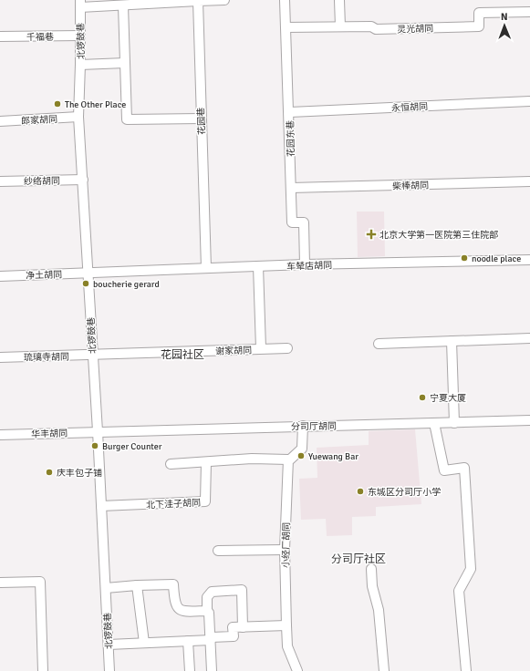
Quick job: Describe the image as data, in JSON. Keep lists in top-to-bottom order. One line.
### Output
{"streets":{"street":["灵光胡同","千福巷","北锣鼓巷","永恒胡同","郎家胡同","花园巷","花园东巷","纱络胡同","柴棒胡同","车辇店胡同","净土胡同","谢家胡同","琉璃寺胡同","分司厅胡同","华丰胡同","北下洼子胡同","小经厂胡同"]},"crossings":[["灵光胡同","花园东巷"],["千福巷","北锣鼓巷"],["北锣鼓巷","郎家胡同"],["北锣鼓巷","纱络胡同"],["北锣鼓巷","车辇店胡同"],["北锣鼓巷","净土胡同"],["北锣鼓巷","谢家胡同"],["北锣鼓巷","琉璃寺胡同"],["北锣鼓巷","分司厅胡同"],["北锣鼓巷","华丰胡同"],["北锣鼓巷","北下洼子胡同"],["永恒胡同","花园东巷"],["花园巷","车辇店胡同"],["花园东巷","柴棒胡同"],["花园东巷","车辇店胡同"],["车辇店胡同","净土胡同"],["谢家胡同","琉璃寺胡同"],["分司厅胡同","华丰胡同"]],"districts":["花园社区","分司厅社区"],"places":{"other":["The Other Place","noodle place","boucherie gerard","宁夏大厦","Burger Counter","Yuewang Bar","庆丰包子铺","东城区分司厅小学"],"health":["北京大学第一医院第三住院部"]},"north":"top"}
